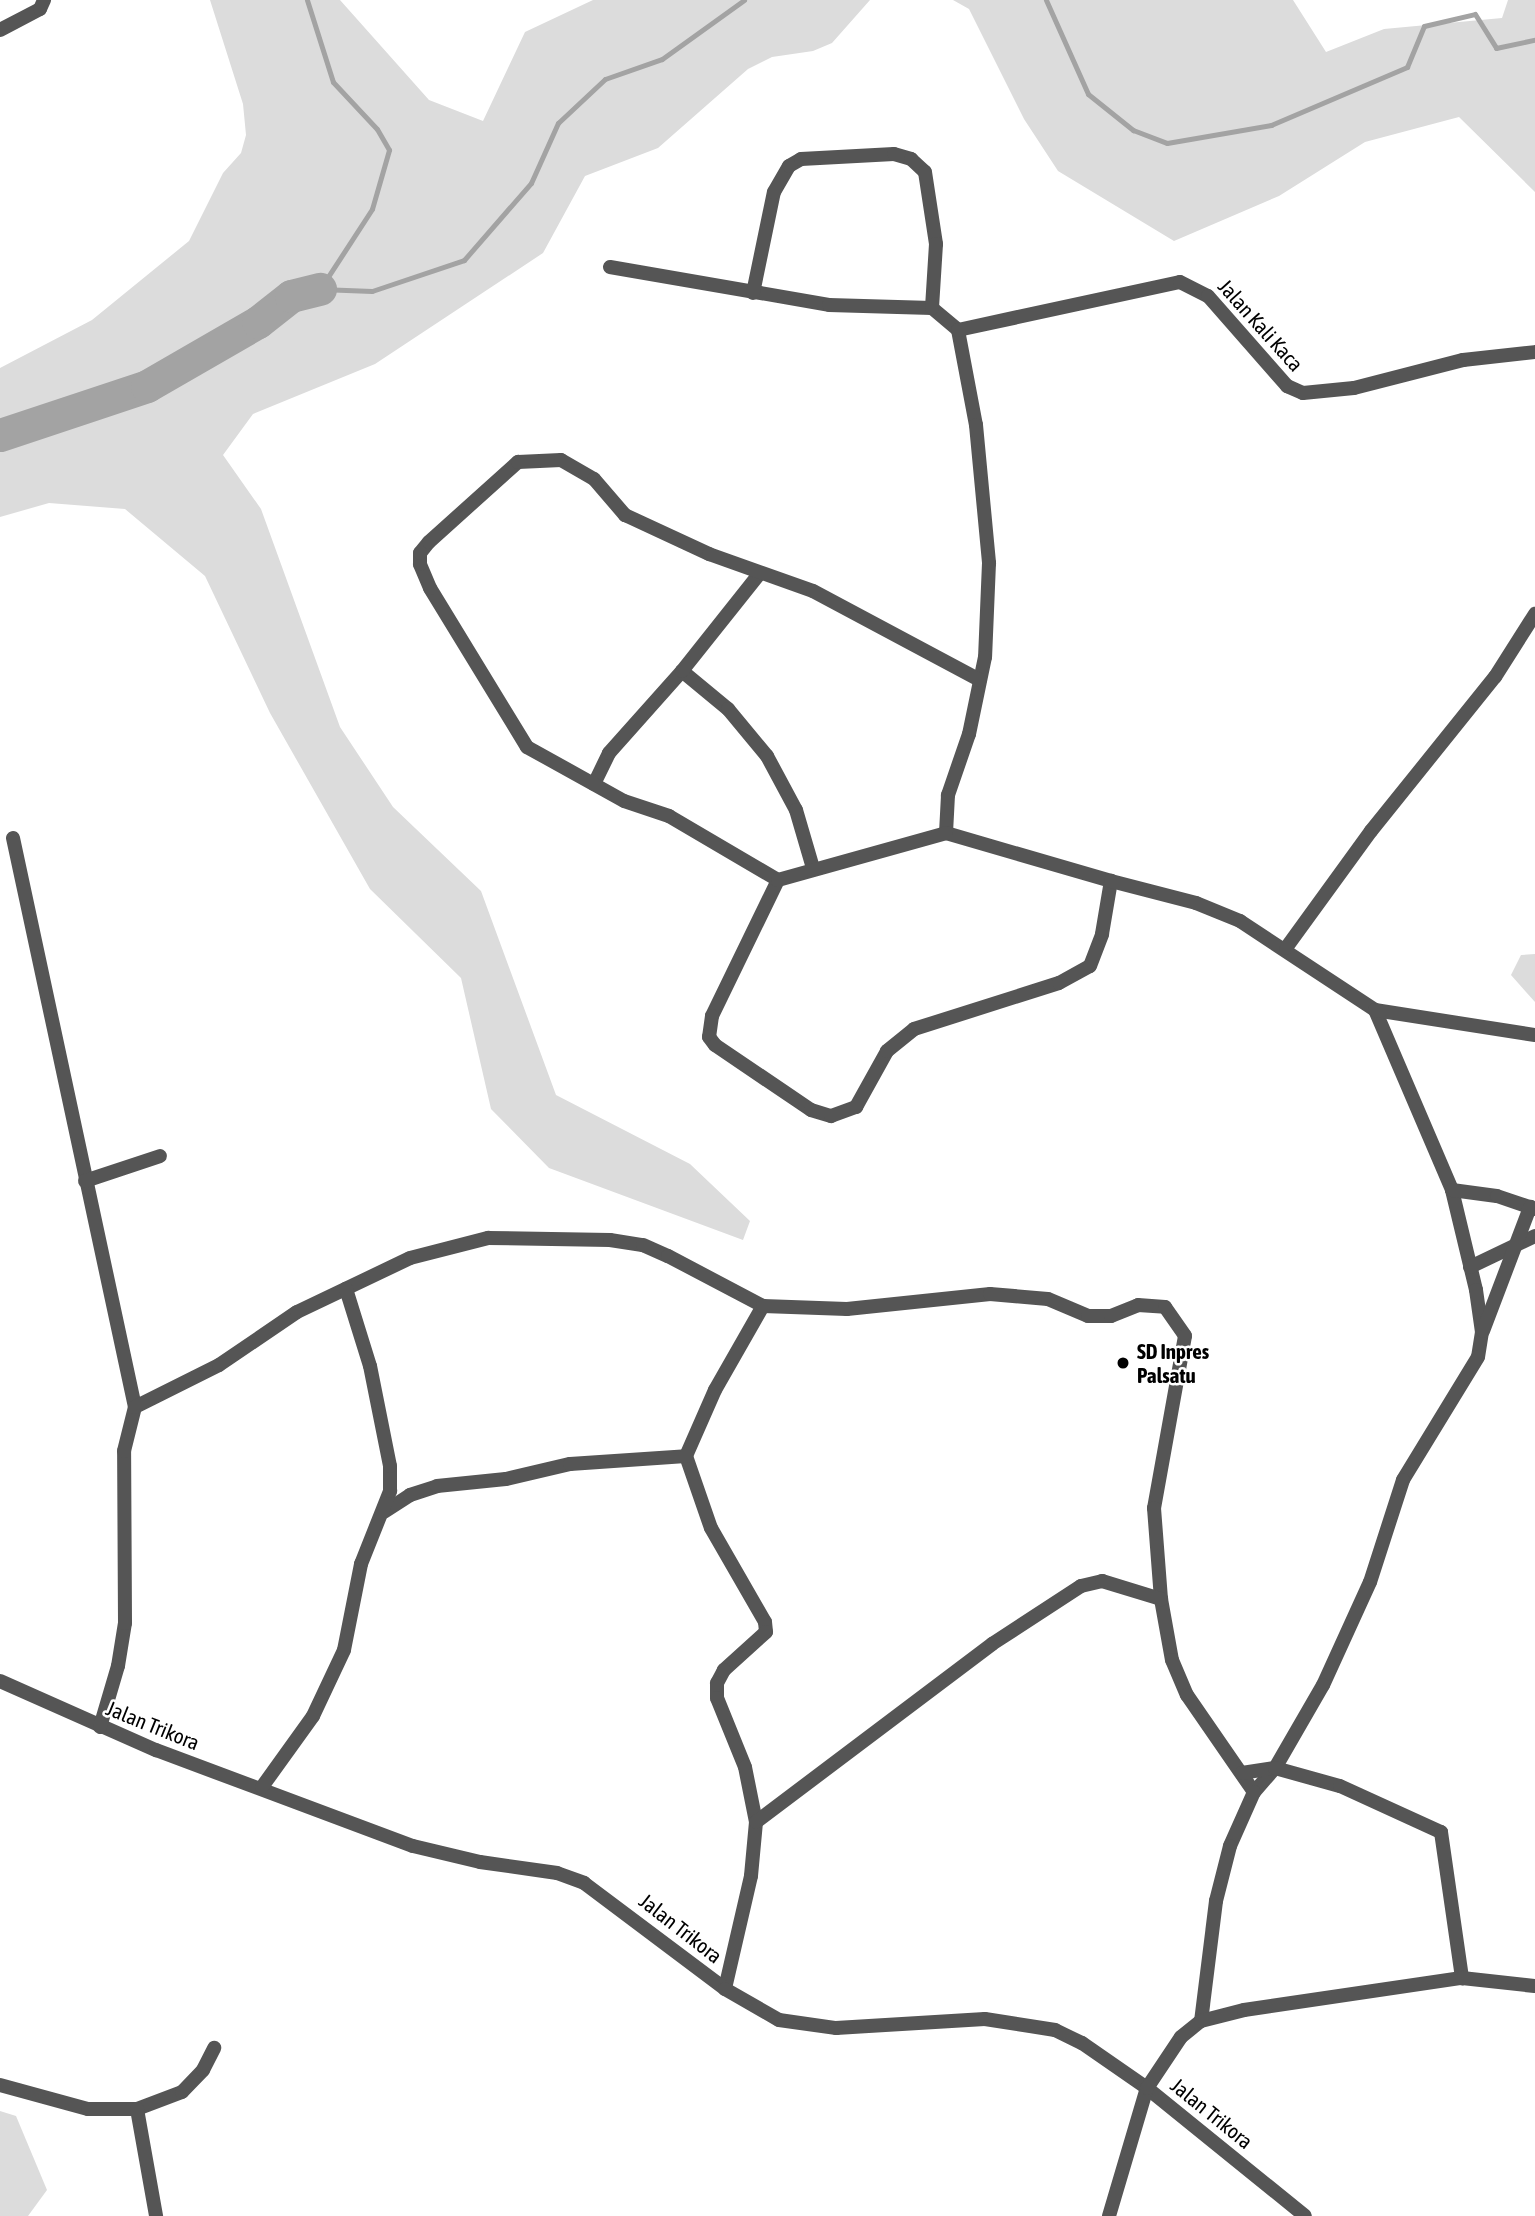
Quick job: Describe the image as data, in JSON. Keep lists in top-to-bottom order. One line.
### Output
{"streets":{"street":["Jalan Kali Kaca","Jalan Trikora"]},"places":["SD Inpres Palsatu"]}
